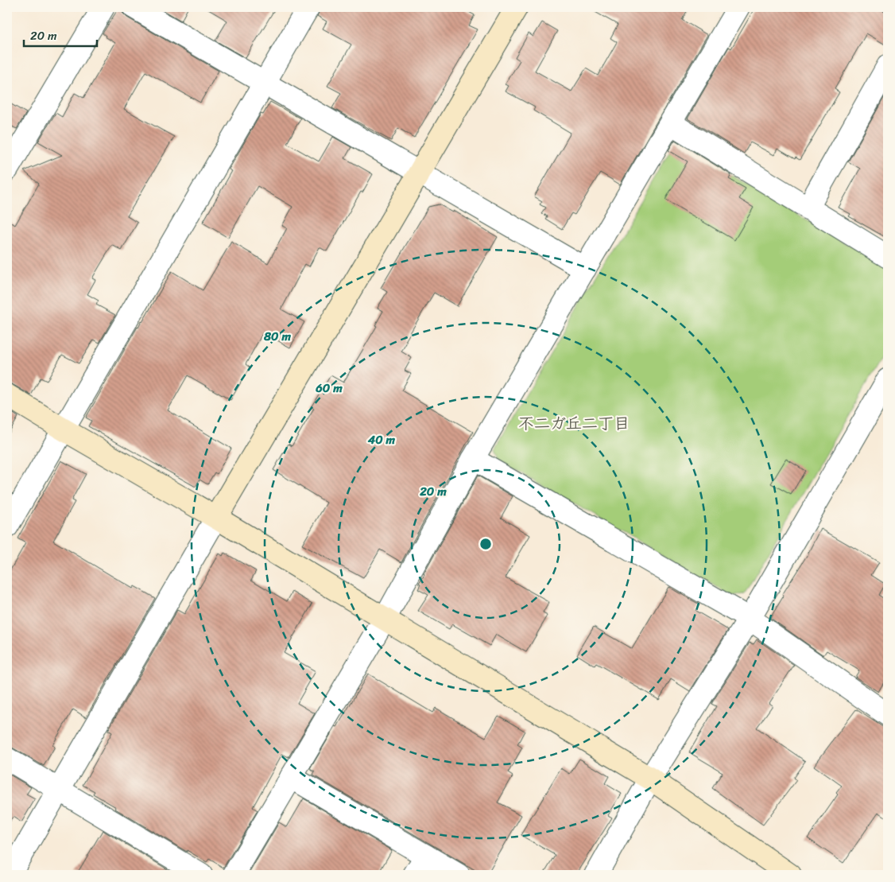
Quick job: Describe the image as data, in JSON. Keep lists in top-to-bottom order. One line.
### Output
{"districts":["不二ガ丘二丁目"],"scale_bar":"20 m","rings":["80 m","60 m","40 m","20 m"]}
